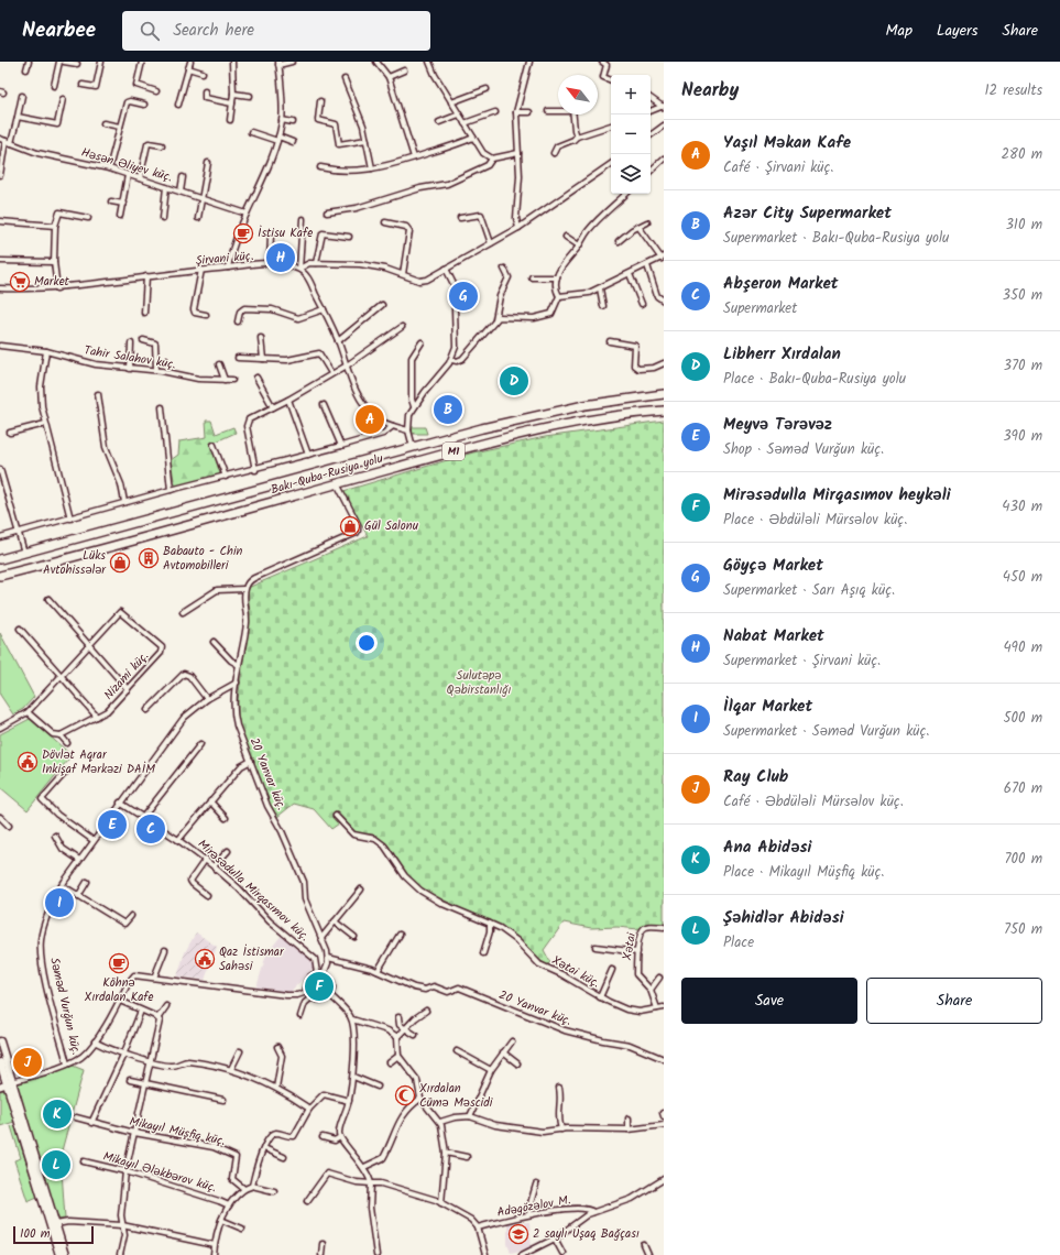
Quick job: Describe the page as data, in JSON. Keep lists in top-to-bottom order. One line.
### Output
{"streets":{"highway":["M1","Bakı-Quba-Rusiya yolu"],"street":["Həsən Əliyev küç.","Şirvani küç.","Tahir Salahov küç.","Nizami küç.","20 Yanvar küç.","Mirəsədulla Mirqasımov küç.","Xətai","Xətai küç.","Səməd Vurğun küç.","Mikayıl Müşfiq küç.","Mikayıl Ələkbərov küç.","Adəgözəlov M."]},"crossings":[["20 Yanvar küç.","Səməd Vurğun küç."],["Mirəsədulla Mirqasımov küç.","Səməd Vurğun küç."],["Xətai","Xətai küç."]],"parks":["Sulutəpə Qəbirstanlığı"],"places":{"cafe":["İstisu Kafe","Köhnə Xırdalan Kafe"],"supermarket":["Market"],"shop":["Gül Salonu","Lüks Avtohissələr"],"building":["Babauto - Chin Avtomobilleri"],"public building":["Dövlət Aqrar Inkişaf Mərkəzi DAİM","Qaz İstismar Sahəsi"],"mosque":["Xırdalan Cümə Məscidi"],"school or university":["2 saylı Uşaq Bağçası"]},"scale_bar":"100 m","north":"top left","page":{"header":"Nearbee","search":"Search here","nav":["Map","Layers","Share"],"heading":["Nearby","12 results"],"map_buttons":["+","−"],"list":[{"mark":"A","name":"Yaşıl Məkan Kafe","note":"Café · Şirvani küç.","value":"280 m"},{"mark":"B","name":"Azər City Supermarket","note":"Supermarket · Bakı-Quba-Rusiya yolu","value":"310 m"},{"mark":"C","name":"Abşeron Market","note":"Supermarket","value":"350 m"},{"mark":"D","name":"Libherr Xırdalan","note":"Place · Bakı-Quba-Rusiya yolu","value":"370 m"},{"mark":"E","name":"Meyvə Tərəvəz","note":"Shop · Səməd Vurğun küç.","value":"390 m"},{"mark":"F","name":"Mirəsədulla Mirqasımov heykəli","note":"Place · Əbdüləli Mürsəlov küç.","value":"430 m"},{"mark":"G","name":"Göyçə Market","note":"Supermarket · Sarı Aşıq küç.","value":"450 m"},{"mark":"H","name":"Nabat Market","note":"Supermarket · Şirvani küç.","value":"490 m"},{"mark":"I","name":"İlqar Market","note":"Supermarket · Səməd Vurğun küç.","value":"500 m"},{"mark":"J","name":"Ray Club","note":"Café · Əbdüləli Mürsəlov küç.","value":"670 m"},{"mark":"K","name":"Ana Abidəsi","note":"Place · Mikayıl Müşfiq küç.","value":"700 m"},{"mark":"L","name":"Şəhidlər Abidəsi","note":"Place","value":"750 m"}],"pins":["H","G","D","B","A","E","C","I","F","J","K","L"],"buttons":["Save","Share"],"scale":"100 m"}}
